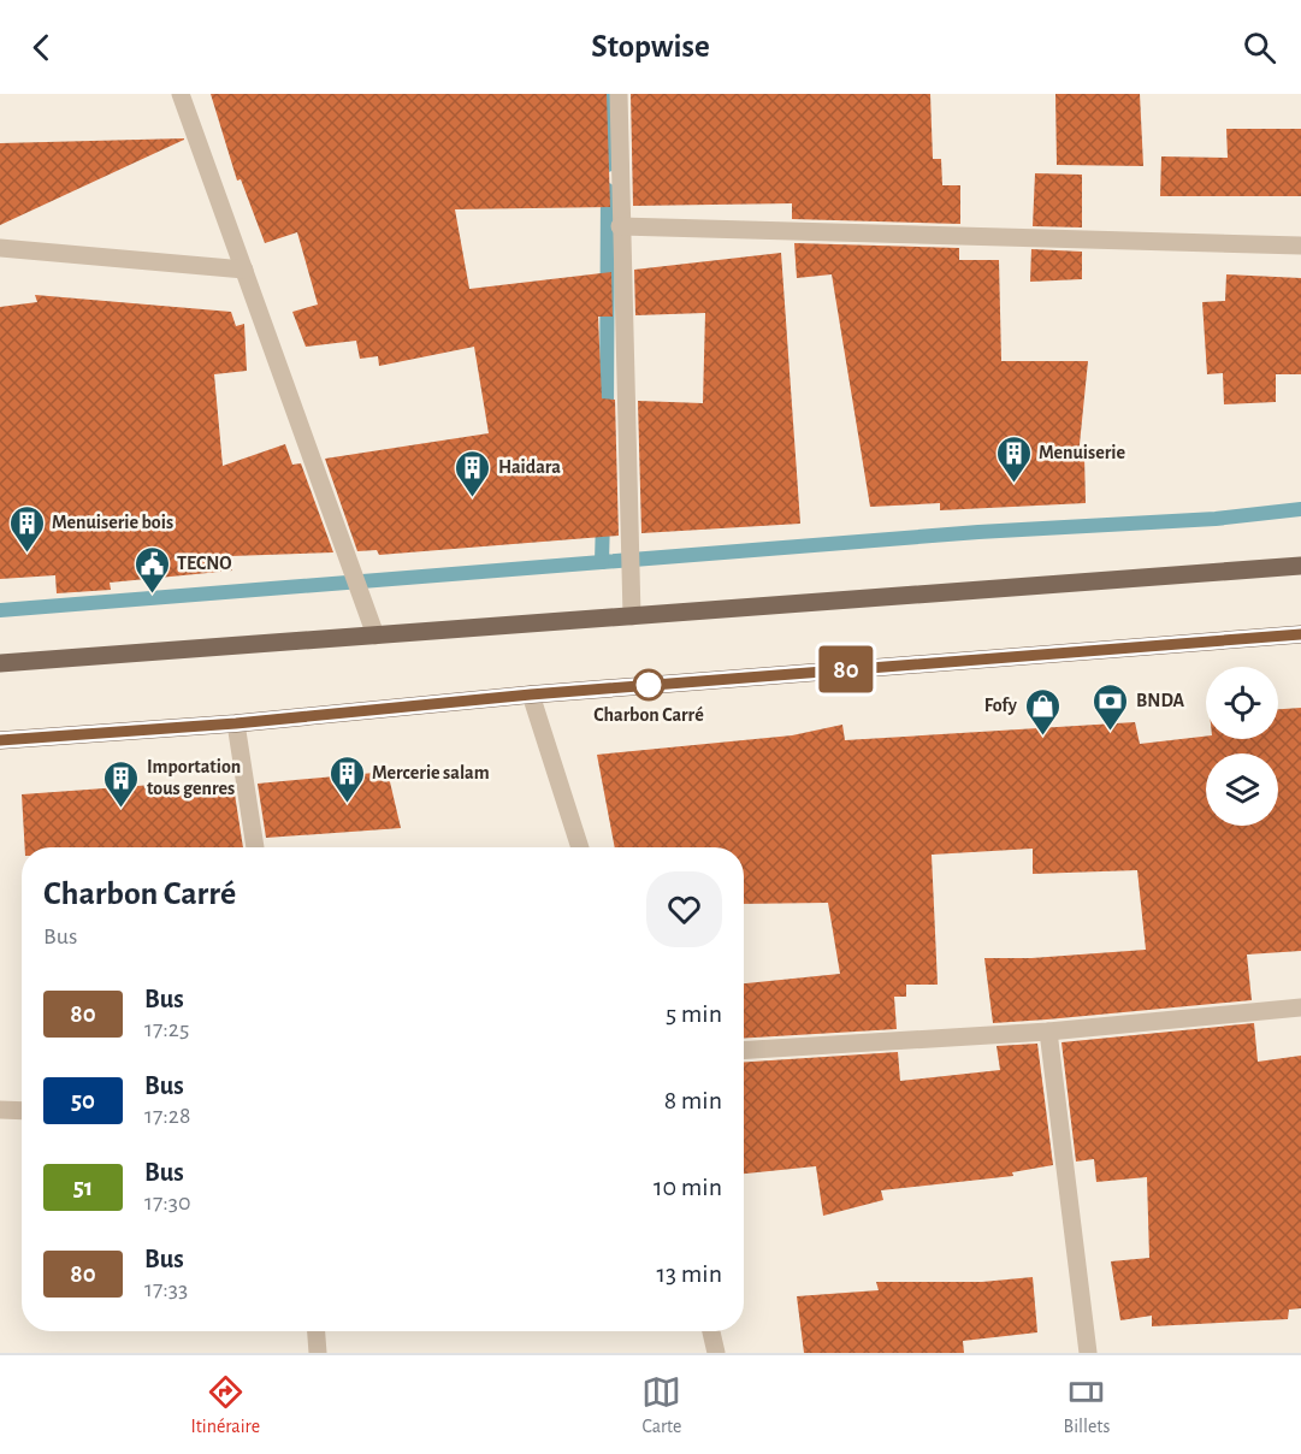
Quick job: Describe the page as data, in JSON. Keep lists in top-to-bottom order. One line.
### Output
{"places":{"building":["Menuiserie","Haidara","Menuiserie bois","Mercerie salam","Importation tous genres"],"public building":["TECNO"],"other":["Charbon Carré"],"bank":["BNDA"],"shop":["Fofy"]},"lines":["bus line 80"],"page":{"header":"Stopwise","on_map":"80","heading":["Charbon Carré","Bus"],"list":[{"mark":"80","name":"Bus","note":"17:25","value":"5 min"},{"mark":"50","name":"Bus","note":"17:28","value":"8 min"},{"mark":"51","name":"Bus","note":"17:30","value":"10 min"},{"mark":"80","name":"Bus","note":"17:33","value":"13 min"}],"tabs":["Itinéraire","Carte","Billets"]}}
